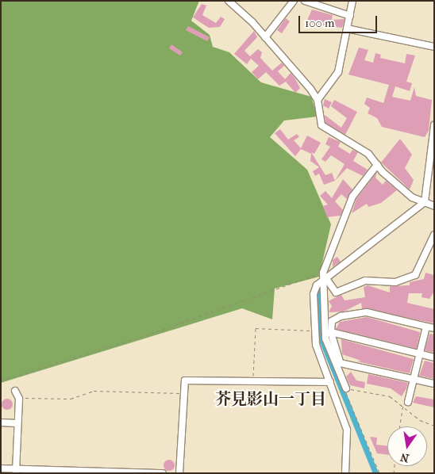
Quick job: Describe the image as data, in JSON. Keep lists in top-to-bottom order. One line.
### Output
{"districts":["芥見影山一丁目"],"scale_bar":"100 m","north":"bottom"}
